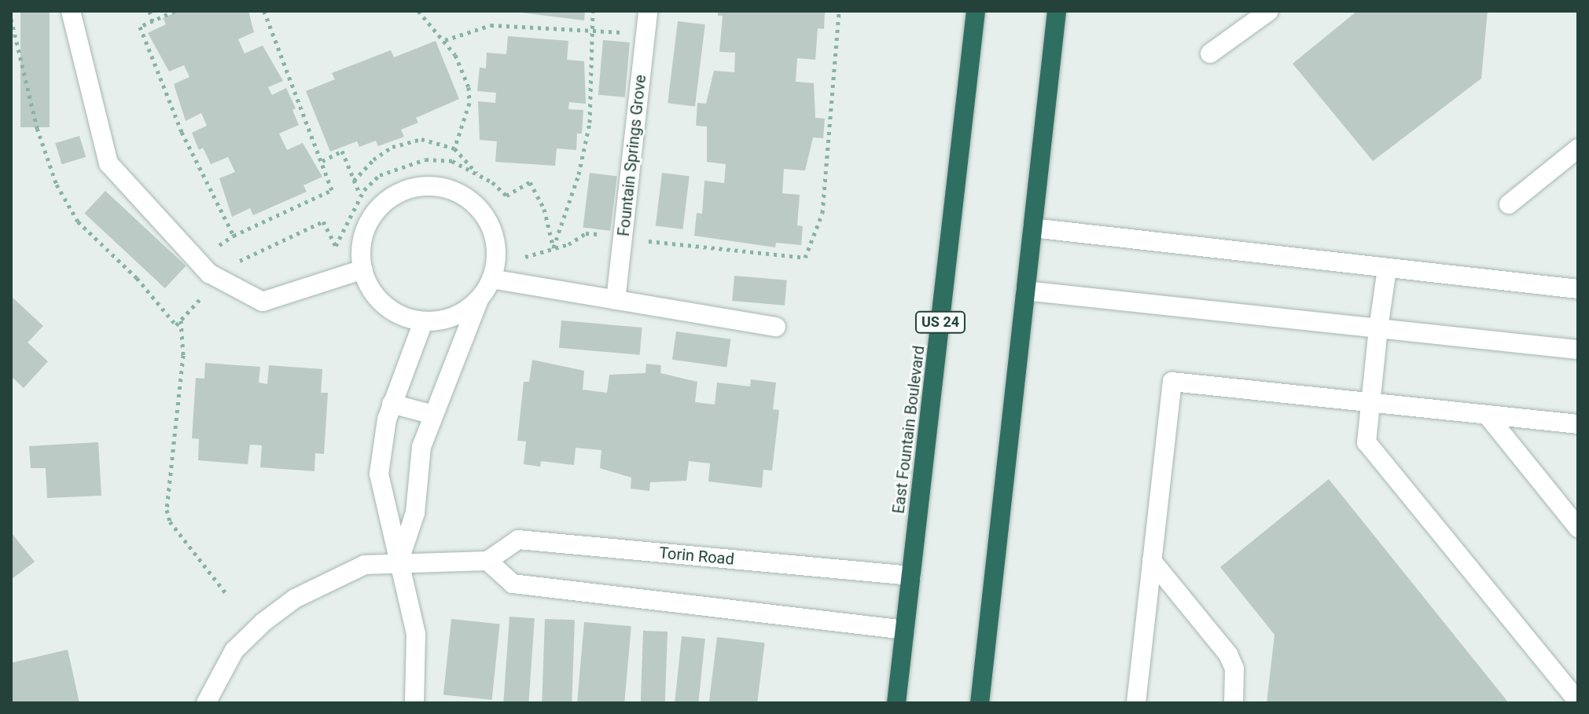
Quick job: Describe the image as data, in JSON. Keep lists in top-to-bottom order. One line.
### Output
{"streets":{"highway":["US 24","East Fountain Boulevard"],"street":["Fountain Springs Grove","Torin Road"]},"crossings":[["East Fountain Boulevard","Torin Road"]]}
